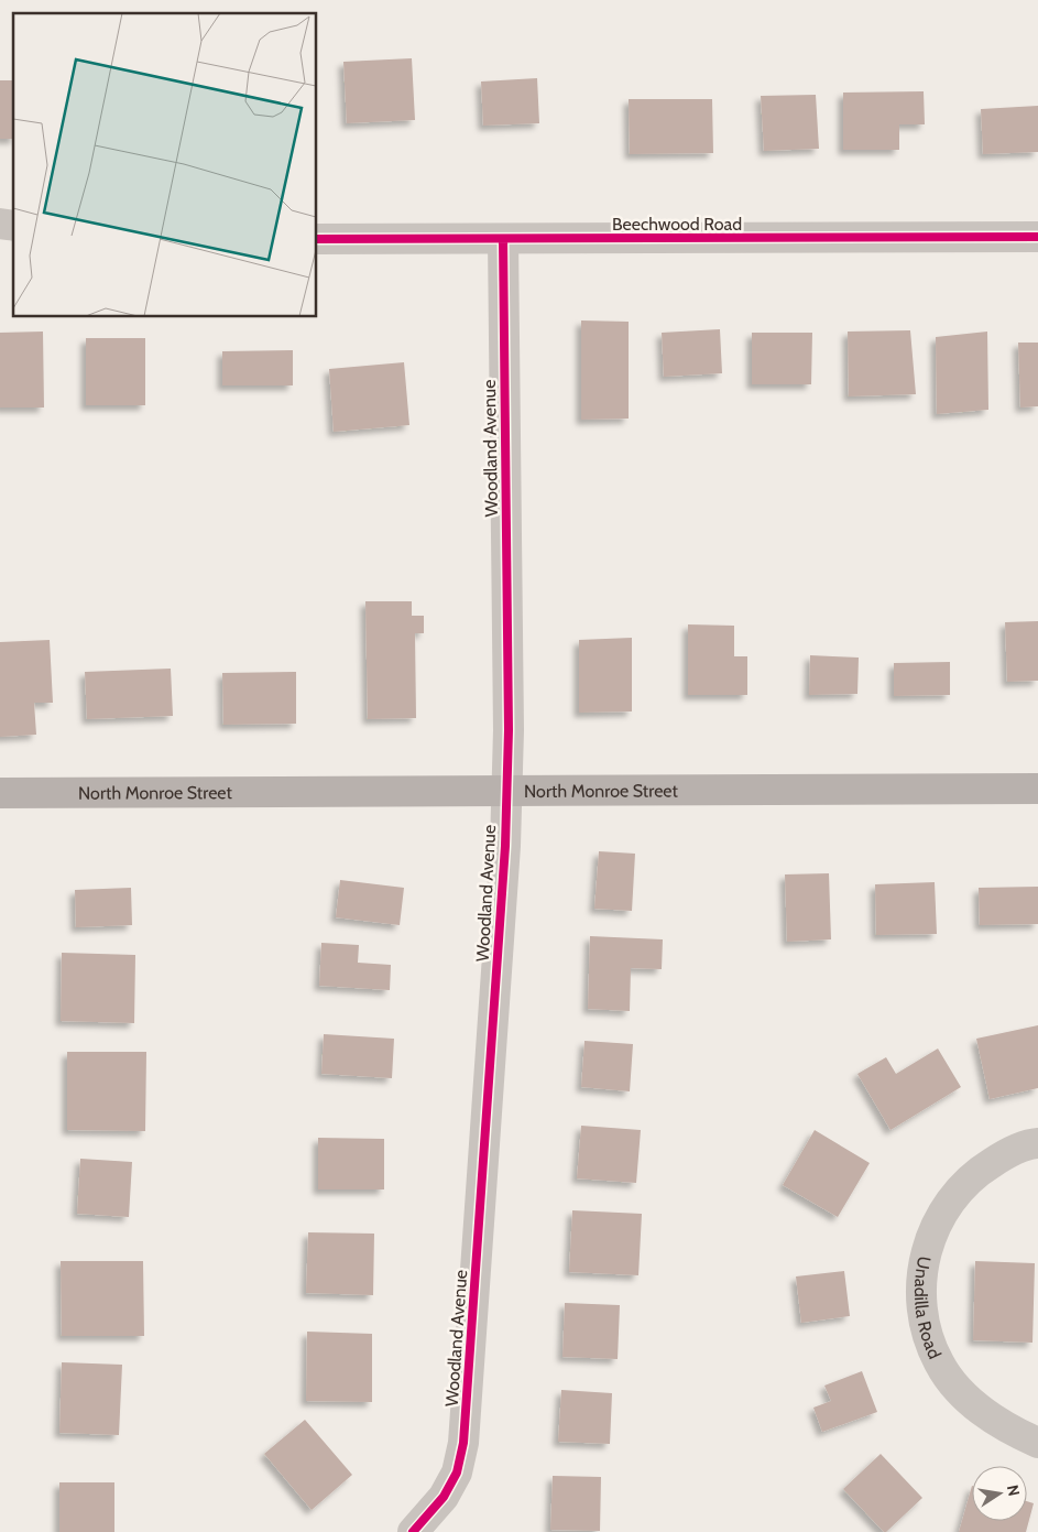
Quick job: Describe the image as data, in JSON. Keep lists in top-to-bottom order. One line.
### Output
{"streets":{"main road":["North Monroe Street"],"street":["Beechwood Road","Woodland Avenue","Unadilla Road"]},"crossings":[["Beechwood Road","Woodland Avenue"],["Woodland Avenue","North Monroe Street"]],"north":"right"}
